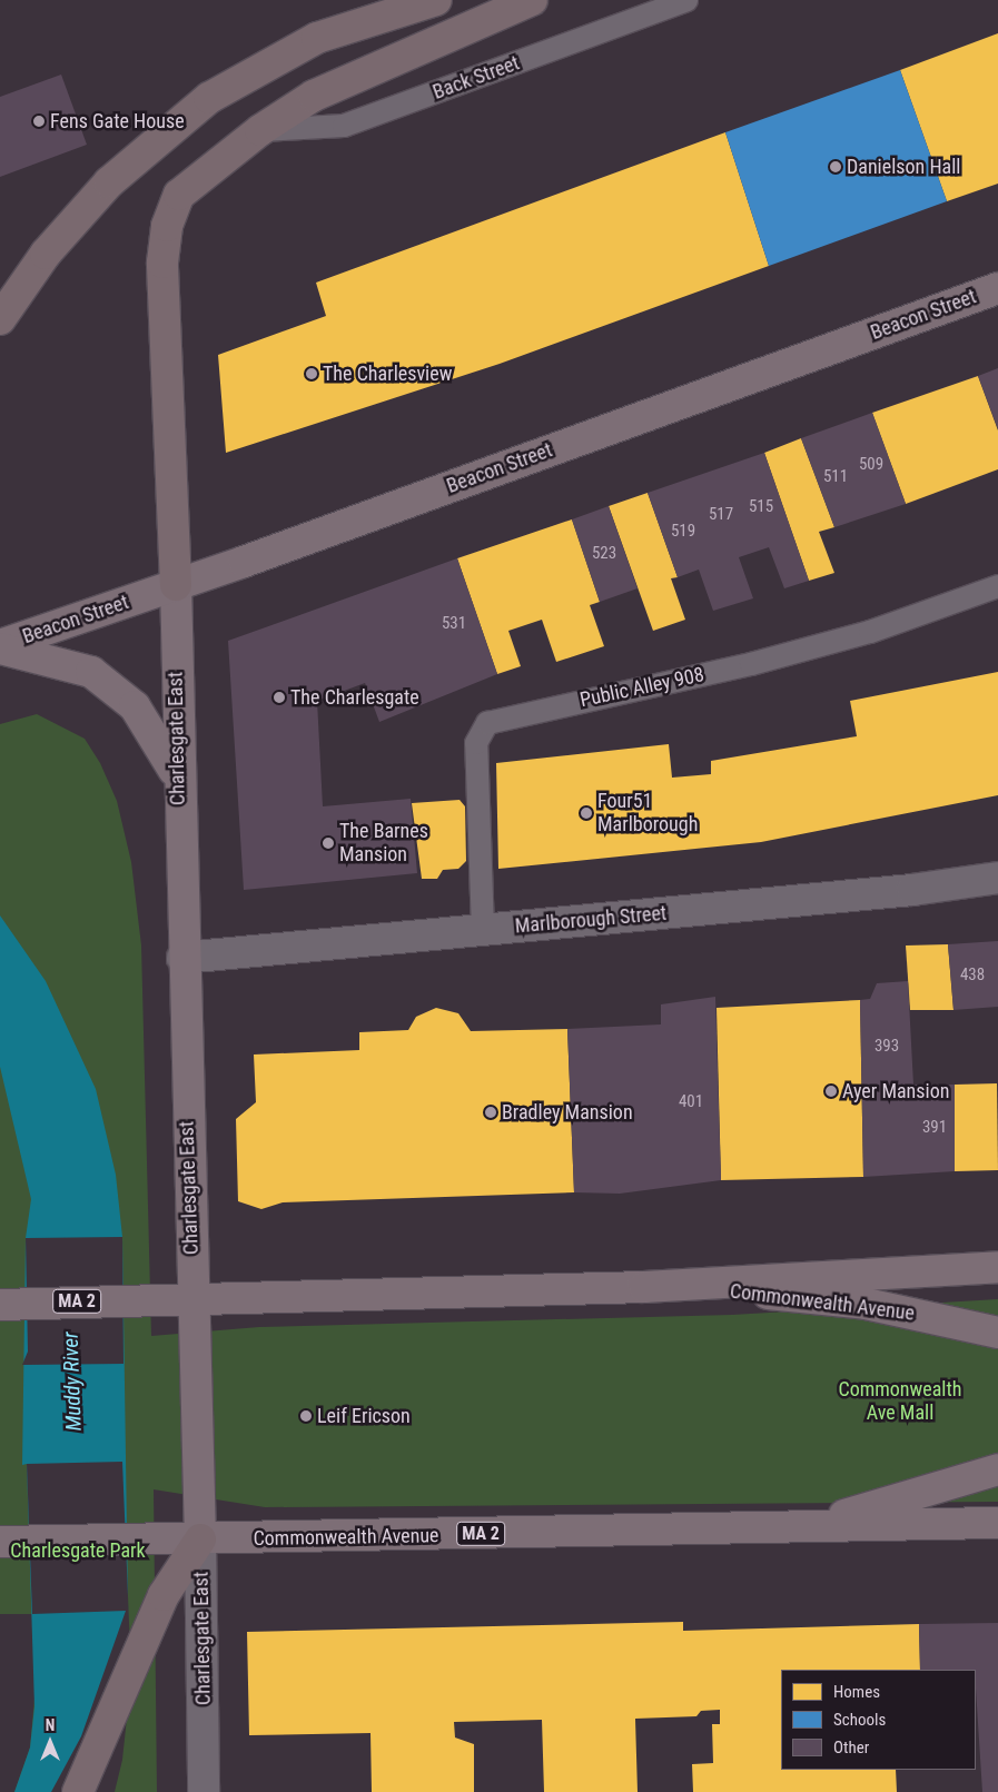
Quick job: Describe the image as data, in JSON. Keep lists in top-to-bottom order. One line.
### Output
{"streets":{"main road":["Beacon Street","Charlesgate East","MA 2","Commonwealth Avenue"],"street":["Marlborough Street"],"lane":["Back Street","Public Alley 908"]},"crossings":[["Beacon Street","Charlesgate East"],["Public Alley 908","Marlborough Street"],["Charlesgate East","Marlborough Street"],["Charlesgate East","Commonwealth Avenue"]],"water":["Muddy River"],"parks":["Commonwealth Ave Mall","Charlesgate Park"],"places":["Fens Gate House","Danielson Hall","The Charlesview","The Charlesgate","Four51 Marlborough","The Barnes Mansion","Ayer Mansion","Bradley Mansion","Leif Ericson"],"house_numbers":["509","511","515","517","519","523","531","438","393","401","391"],"legend":["Homes","Schools","Other"],"north":"top"}
